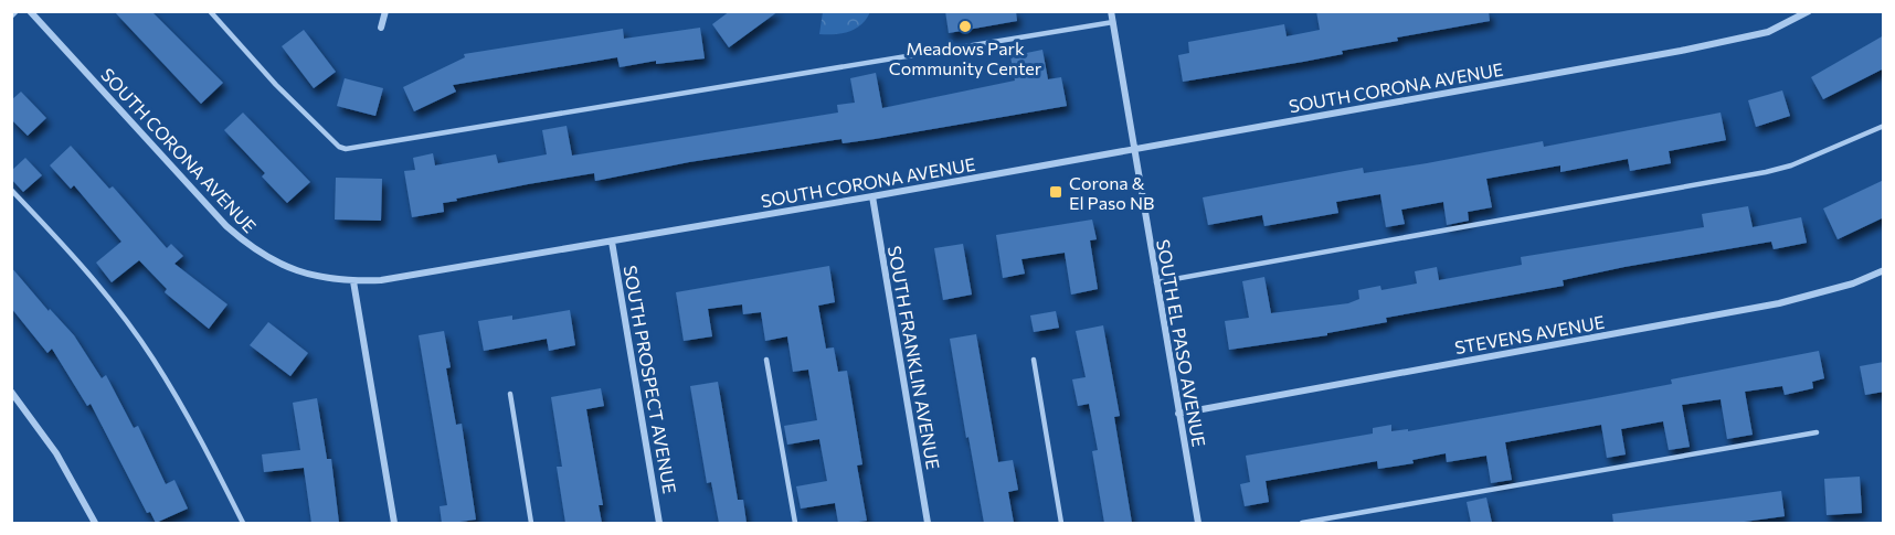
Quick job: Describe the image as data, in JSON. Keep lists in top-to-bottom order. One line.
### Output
{"streets":{"street":["SOUTH CORONA AVENUE","STEVENS AVENUE","SOUTH EL PASO AVENUE","SOUTH FRANKLIN AVENUE","SOUTH PROSPECT AVENUE"]},"crossings":[["SOUTH CORONA AVENUE","SOUTH EL PASO AVENUE"],["SOUTH CORONA AVENUE","SOUTH FRANKLIN AVENUE"],["SOUTH CORONA AVENUE","SOUTH PROSPECT AVENUE"],["STEVENS AVENUE","SOUTH EL PASO AVENUE"]],"places":{"other":["Meadows Park Community Center"],"transit":["Corona & El Paso NB"]}}
